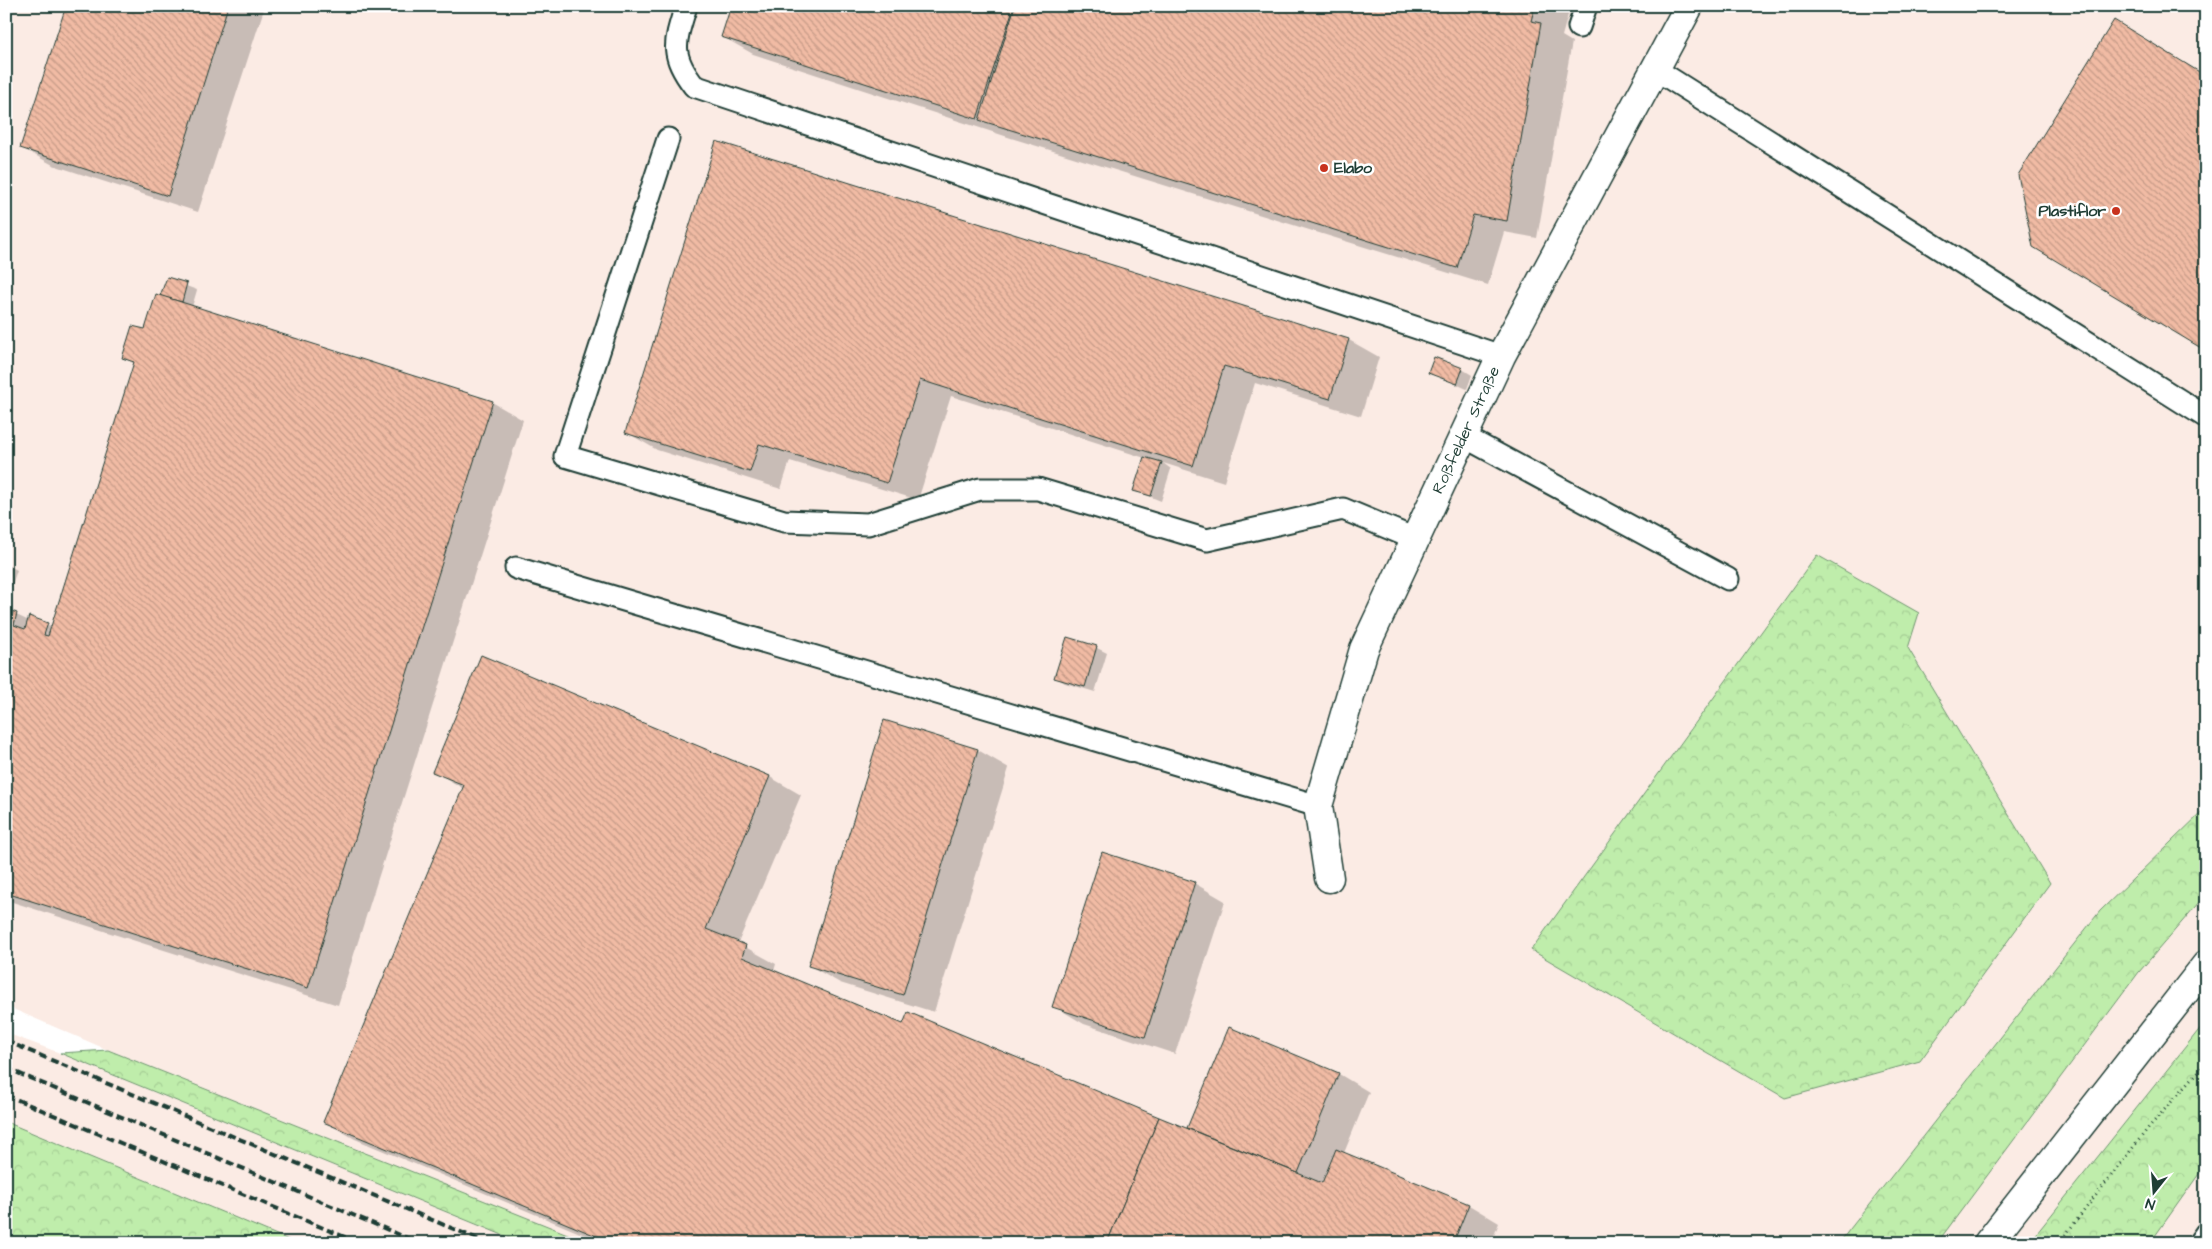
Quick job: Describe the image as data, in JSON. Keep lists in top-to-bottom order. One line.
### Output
{"streets":{"street":["Roßfelder Straße"]},"places":["Elabo","Plastiflor"],"north":"bottom"}
